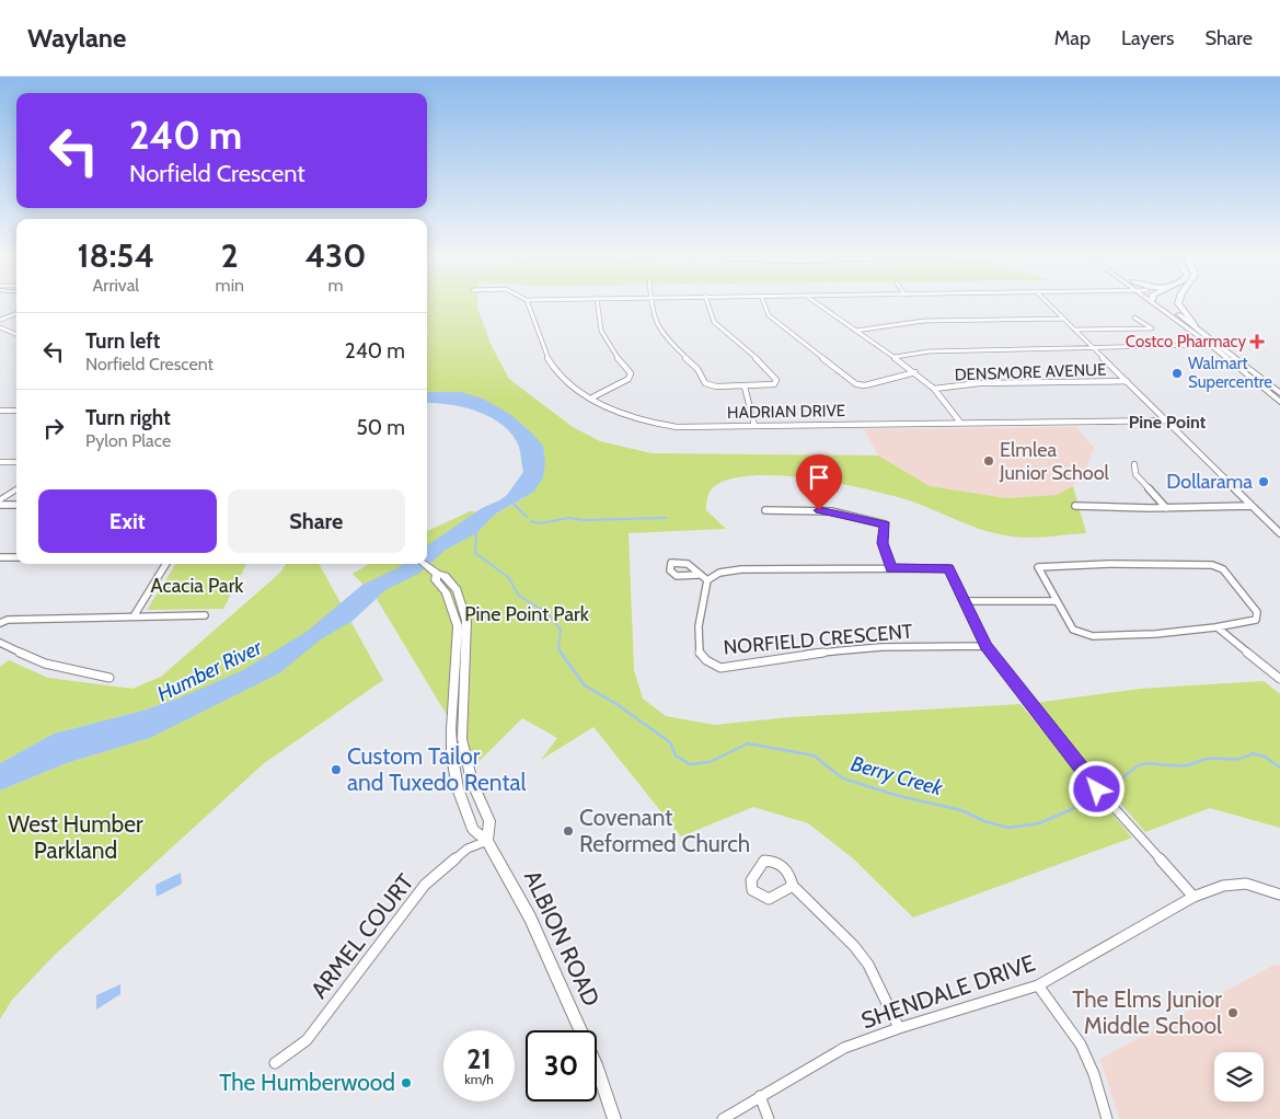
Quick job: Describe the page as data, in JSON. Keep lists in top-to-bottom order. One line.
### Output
{"streets":{"main road":["ALBION ROAD"],"street":["DENSMORE AVENUE","HADRIAN DRIVE","NORFIELD CRESCENT","ARMEL COURT","SHENDALE DRIVE"]},"crossings":[["ARMEL COURT","ALBION ROAD"]],"districts":["Pine Point"],"water":["Humber River","Berry Creek"],"parks":["Acacia Park","Pine Point Park","West Humber Parkland"],"places":{"health":["Costco Pharmacy"],"other":["Walmart Supercentre","Elmlea Junior School","Dollarama","Custom Tailor and Tuxedo Rental","Covenant Reformed Church","The Elms Junior Middle School","The Humberwood"]},"page":{"header":"Waylane","nav":["Map","Layers","Share"],"turn":["240 m","Norfield Crescent"],"eta":["18:54","Arrival","2","min","430","m"],"list":[{"name":"Turn left","note":"Norfield Crescent","value":"240 m"},{"name":"Turn right","note":"Pylon Place","value":"50 m"}],"buttons":["Exit","Share"],"speed":"21 km/h","limit":"30"}}
